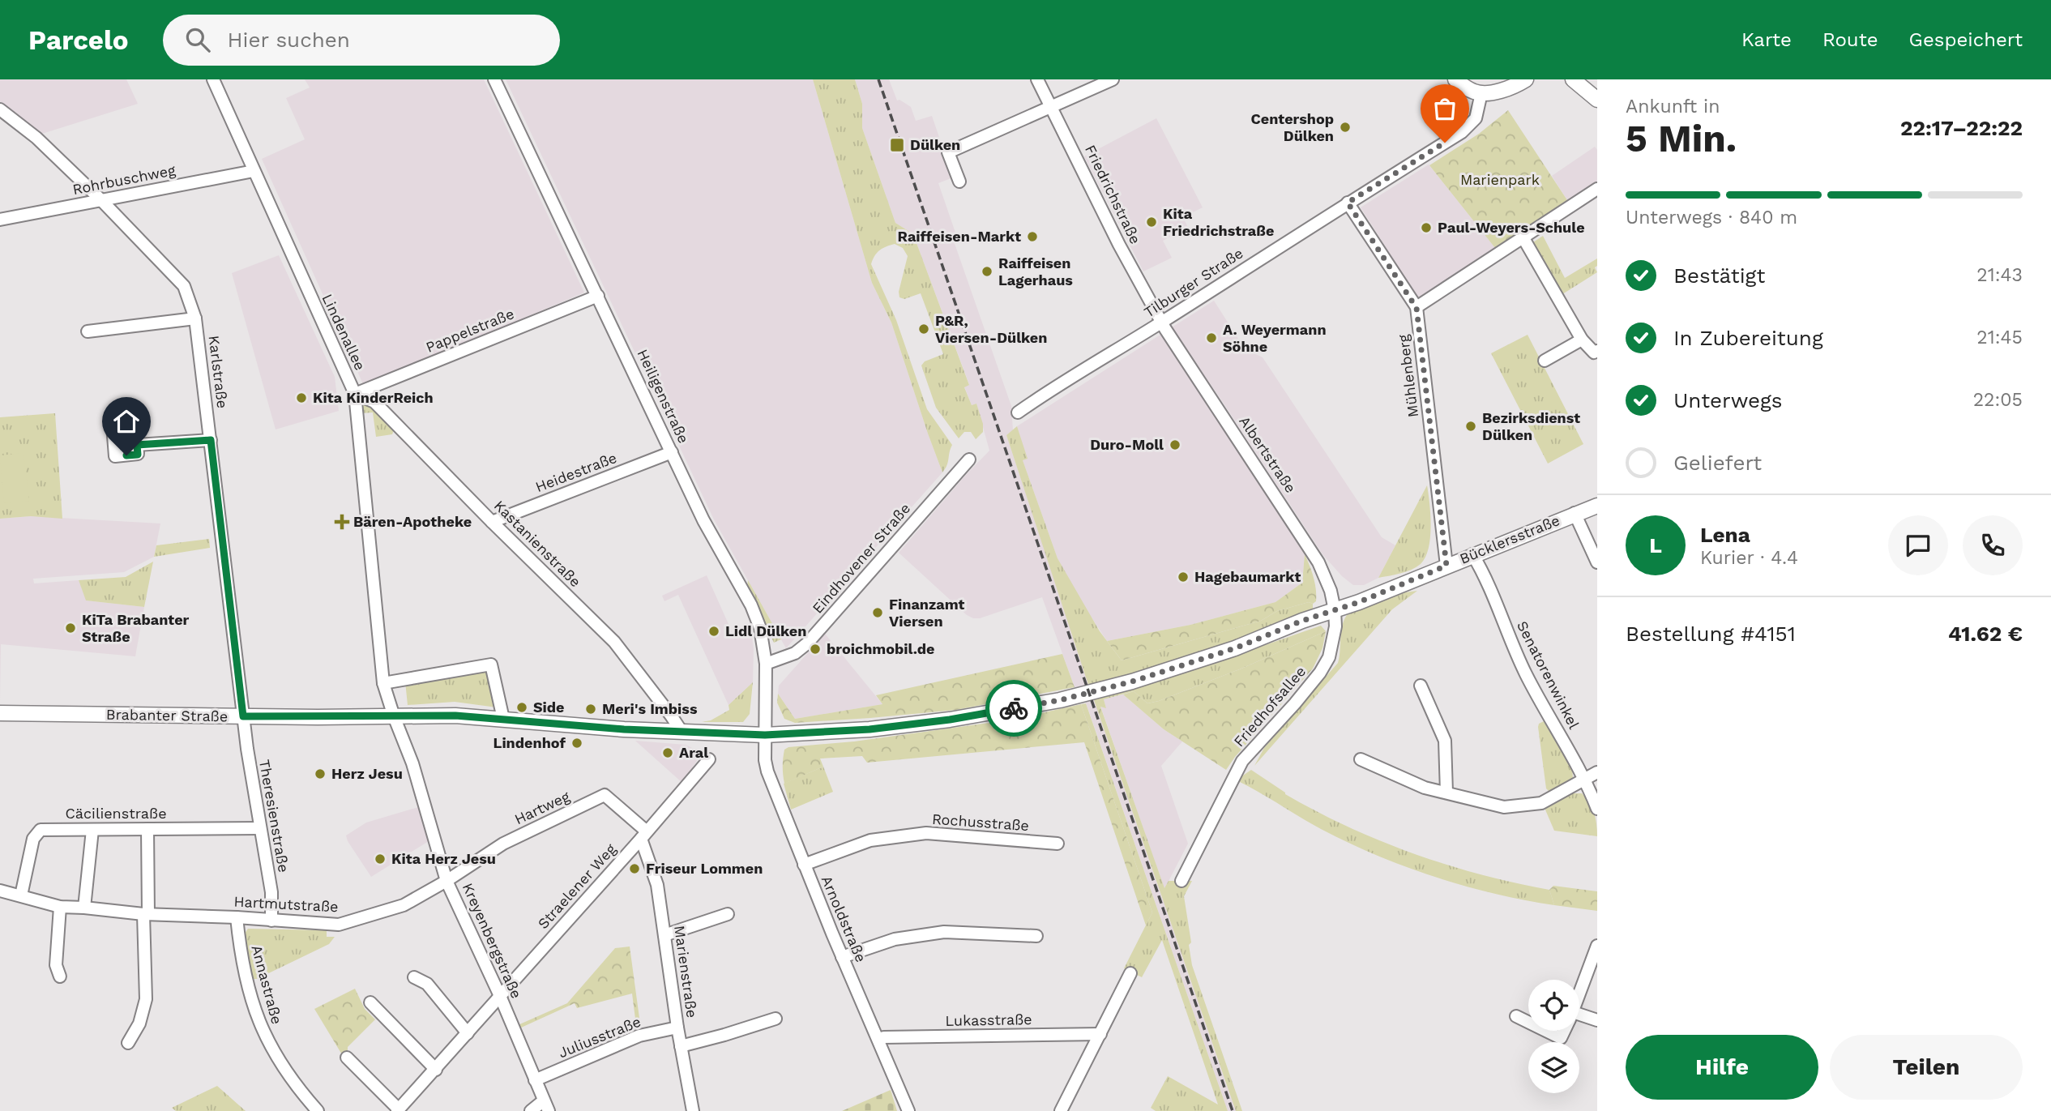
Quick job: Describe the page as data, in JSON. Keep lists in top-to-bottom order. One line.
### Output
{"streets":{"main road":["Bücklersstraße","Brabanter Straße"],"street":["Rohrbuschweg","Friedrichstraße","Tilburger Straße","Pappelstraße","Lindenallee","Karlstraße","Mühlenberg","Heiligenstraße","Albertstraße","Heidestraße","Kastanienstraße","Eindhovener Straße","Senatorenwinkel","Friedhofsallee","Hartweg","Cäcilienstraße","Theresienstraße","Rochusstraße","Straelener Weg","Hartmutstraße","Arnoldstraße","Kreyenbergstraße","Marienstraße","Annastraße","Lukasstraße","Juliusstraße"]},"crossings":[["Rohrbuschweg","Lindenallee"],["Rohrbuschweg","Karlstraße"],["Friedrichstraße","Tilburger Straße"],["Friedrichstraße","Albertstraße"],["Tilburger Straße","Mühlenberg"],["Tilburger Straße","Albertstraße"],["Pappelstraße","Lindenallee"],["Pappelstraße","Heiligenstraße"],["Pappelstraße","Kastanienstraße"],["Lindenallee","Kastanienstraße"],["Lindenallee","Brabanter Straße"],["Lindenallee","Kreyenbergstraße"],["Karlstraße","Brabanter Straße"],["Karlstraße","Theresienstraße"],["Mühlenberg","Bücklersstraße"],["Heiligenstraße","Heidestraße"],["Heiligenstraße","Bücklersstraße"],["Heiligenstraße","Eindhovener Straße"],["Heiligenstraße","Brabanter Straße"],["Heiligenstraße","Arnoldstraße"],["Albertstraße","Bücklersstraße"],["Albertstraße","Friedhofsallee"],["Heidestraße","Kastanienstraße"],["Bücklersstraße","Senatorenwinkel"],["Bücklersstraße","Friedhofsallee"],["Bücklersstraße","Brabanter Straße"],["Bücklersstraße","Arnoldstraße"],["Kastanienstraße","Brabanter Straße"],["Brabanter Straße","Theresienstraße"],["Brabanter Straße","Arnoldstraße"],["Brabanter Straße","Kreyenbergstraße"],["Hartweg","Straelener Weg"],["Hartweg","Hartmutstraße"],["Hartweg","Kreyenbergstraße"],["Hartweg","Marienstraße"],["Cäcilienstraße","Theresienstraße"],["Cäcilienstraße","Hartmutstraße"],["Theresienstraße","Hartmutstraße"],["Rochusstraße","Arnoldstraße"],["Straelener Weg","Kreyenbergstraße"],["Straelener Weg","Marienstraße"],["Hartmutstraße","Kreyenbergstraße"],["Hartmutstraße","Annastraße"],["Arnoldstraße","Lukasstraße"],["Kreyenbergstraße","Juliusstraße"],["Marienstraße","Juliusstraße"]],"parks":["Marienpark"],"places":{"other":["Centershop Dülken","Kita Friedrichstraße","Paul-Weyers-Schule","Raiffeisen-Markt","Raiffeisen Lagerhaus","P&R, Viersen-Dülken","A. Weyermann Söhne","Kita KinderReich","Bezirksdienst Dülken","Duro-Moll","Hagebaumarkt","Finanzamt Viersen","KiTa Brabanter Straße","Lidl Dülken","broichmobil.de","Side","Meri's Imbiss","Lindenhof","Aral","Herz Jesu","Kita Herz Jesu","Friseur Lommen"],"transit":["Dülken"],"health":["Bären-Apotheke"]},"page":{"header":"Parcelo","search":"Hier suchen","nav":["Karte","Route","Gespeichert"],"heading":["5 Min.","Ankunft in","22:17–22:22"],"panel":["Lena","Kurier · 4.4","Bestellung #4151","41.62 €"],"bar":"Unterwegs · 840 m","list":[["Bestätigt","21:43"],["In Zubereitung","21:45"],["Unterwegs","22:05"],"Geliefert"],"round":"L","buttons":["Hilfe","Teilen"]}}
